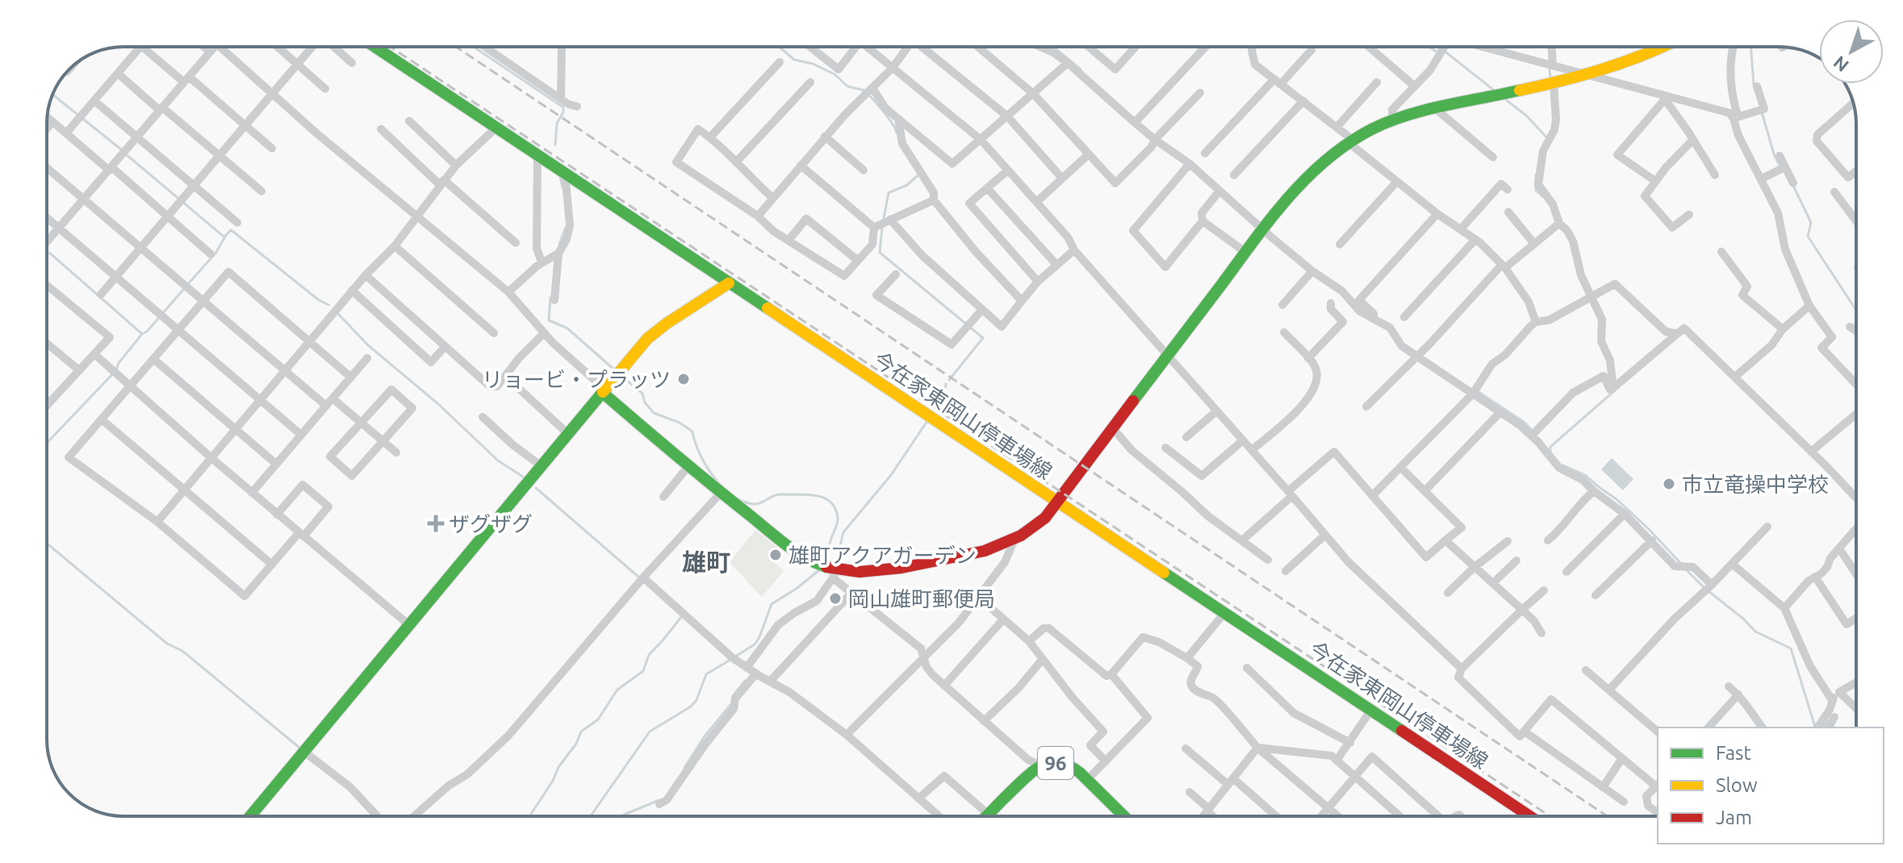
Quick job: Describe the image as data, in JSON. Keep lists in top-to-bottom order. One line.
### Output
{"streets":{"street":["今在家東岡山停車場線","96"]},"districts":["雄町"],"places":{"other":["リョービ・プラッツ","市立竜操中学校","雄町アクアガーデン","岡山雄町郵便局"],"health":["ザグザグ"]},"legend":["Fast","Slow","Jam"],"north":"bottom left"}
